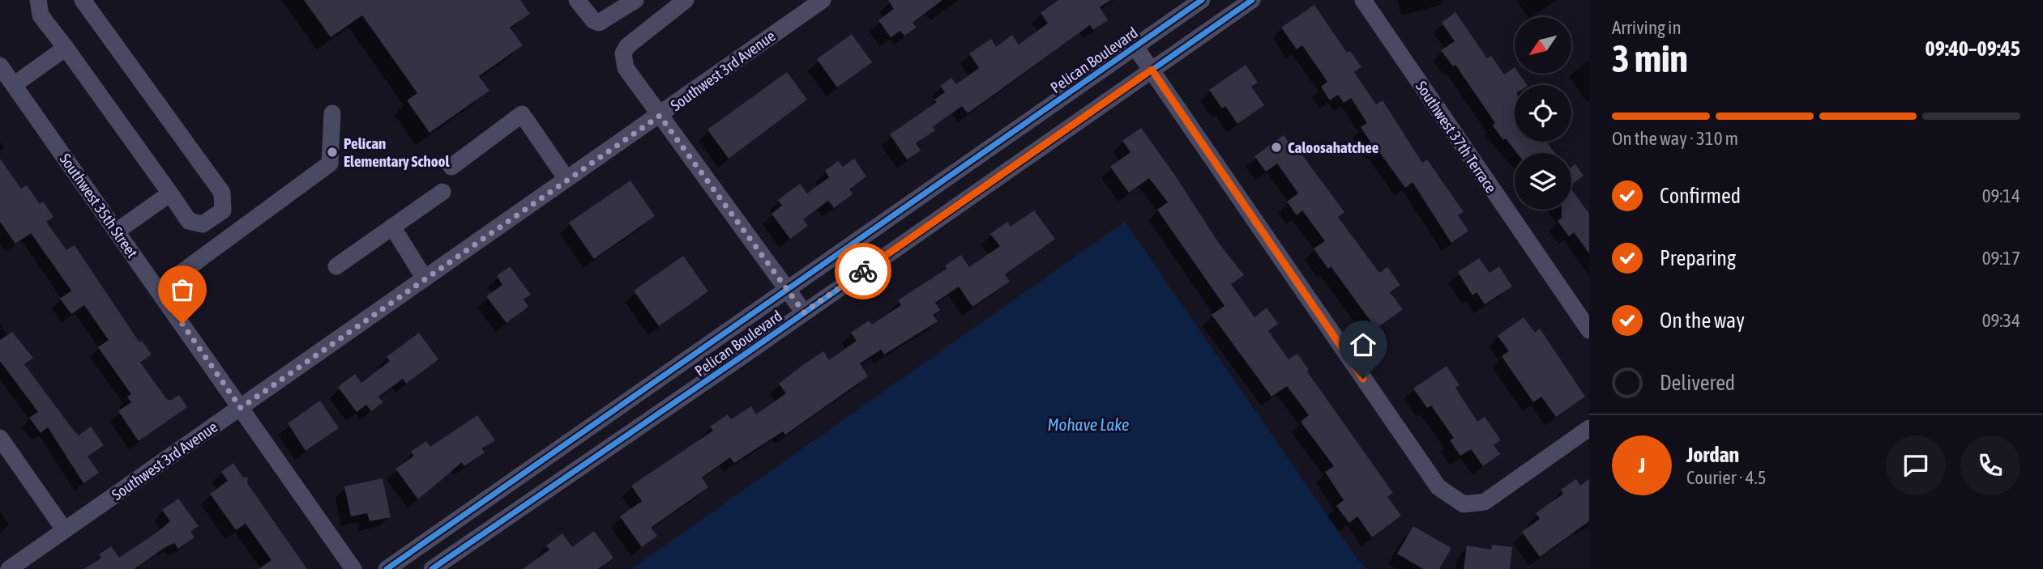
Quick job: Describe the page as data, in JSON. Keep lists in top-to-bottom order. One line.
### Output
{"streets":{"street":["Pelican Boulevard","Southwest 3rd Avenue","Southwest 37th Terrace","Southwest 35th Street"]},"crossings":[["Southwest 3rd Avenue","Southwest 35th Street"]],"water":["Mohave Lake"],"places":["Caloosahatchee","Pelican Elementary School"],"north":"bottom left","page":{"heading":["3 min","Arriving in","09:40–09:45"],"panel":["Jordan","Courier · 4.5"],"bar":"On the way · 310 m","list":[["Confirmed","09:14"],["Preparing","09:17"],["On the way","09:34"],"Delivered"],"round":"J"}}
